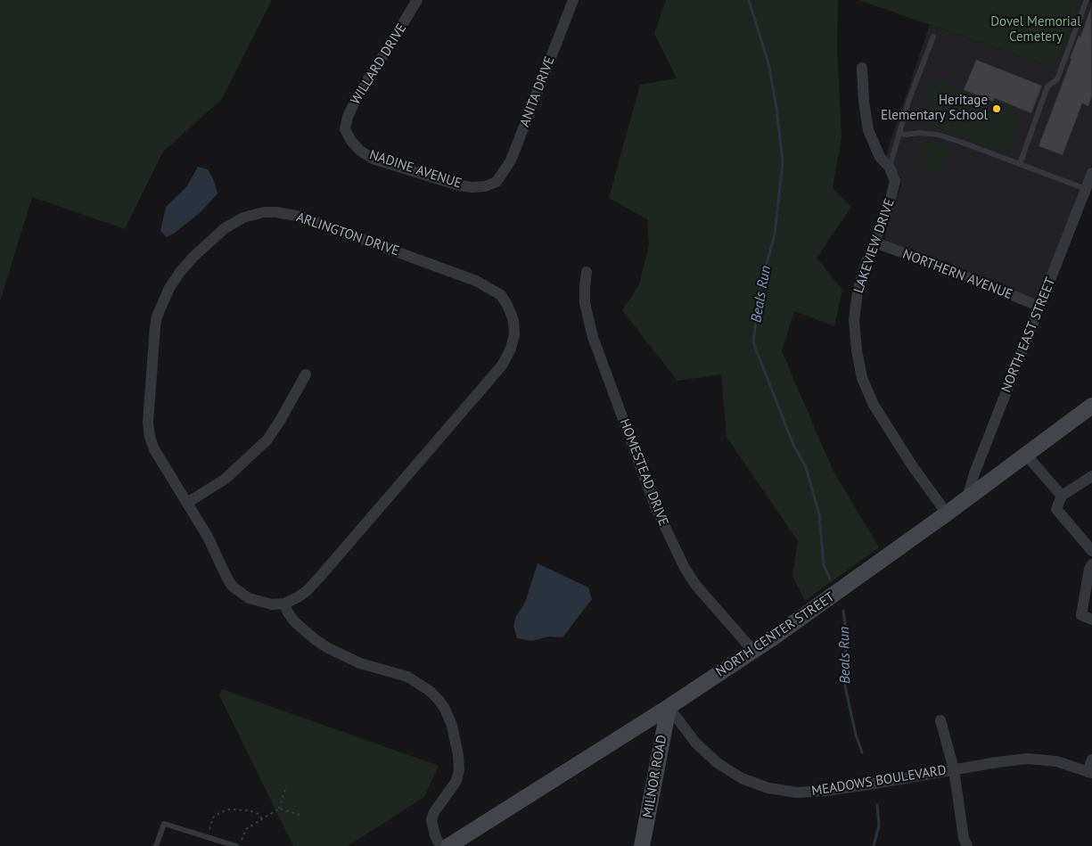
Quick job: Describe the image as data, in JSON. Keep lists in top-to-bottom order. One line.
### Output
{"streets":{"main road":["NORTH CENTER STREET","MILNOR ROAD"],"street":["WILLARD DRIVE","ANITA DRIVE","NADINE AVENUE","ARLINGTON DRIVE","LAKEVIEW DRIVE","NORTHERN AVENUE","NORTH EAST STREET","HOMESTEAD DRIVE","MEADOWS BOULEVARD"]},"crossings":[["WILLARD DRIVE","NADINE AVENUE"],["ANITA DRIVE","NADINE AVENUE"],["LAKEVIEW DRIVE","NORTHERN AVENUE"],["LAKEVIEW DRIVE","NORTH CENTER STREET"],["NORTHERN AVENUE","NORTH EAST STREET"],["NORTH EAST STREET","NORTH CENTER STREET"],["HOMESTEAD DRIVE","NORTH CENTER STREET"],["NORTH CENTER STREET","MILNOR ROAD"],["NORTH CENTER STREET","MEADOWS BOULEVARD"],["MILNOR ROAD","MEADOWS BOULEVARD"]],"water":["Beals Run"],"parks":["Dovel Memorial Cemetery"],"places":["Heritage Elementary School"]}
